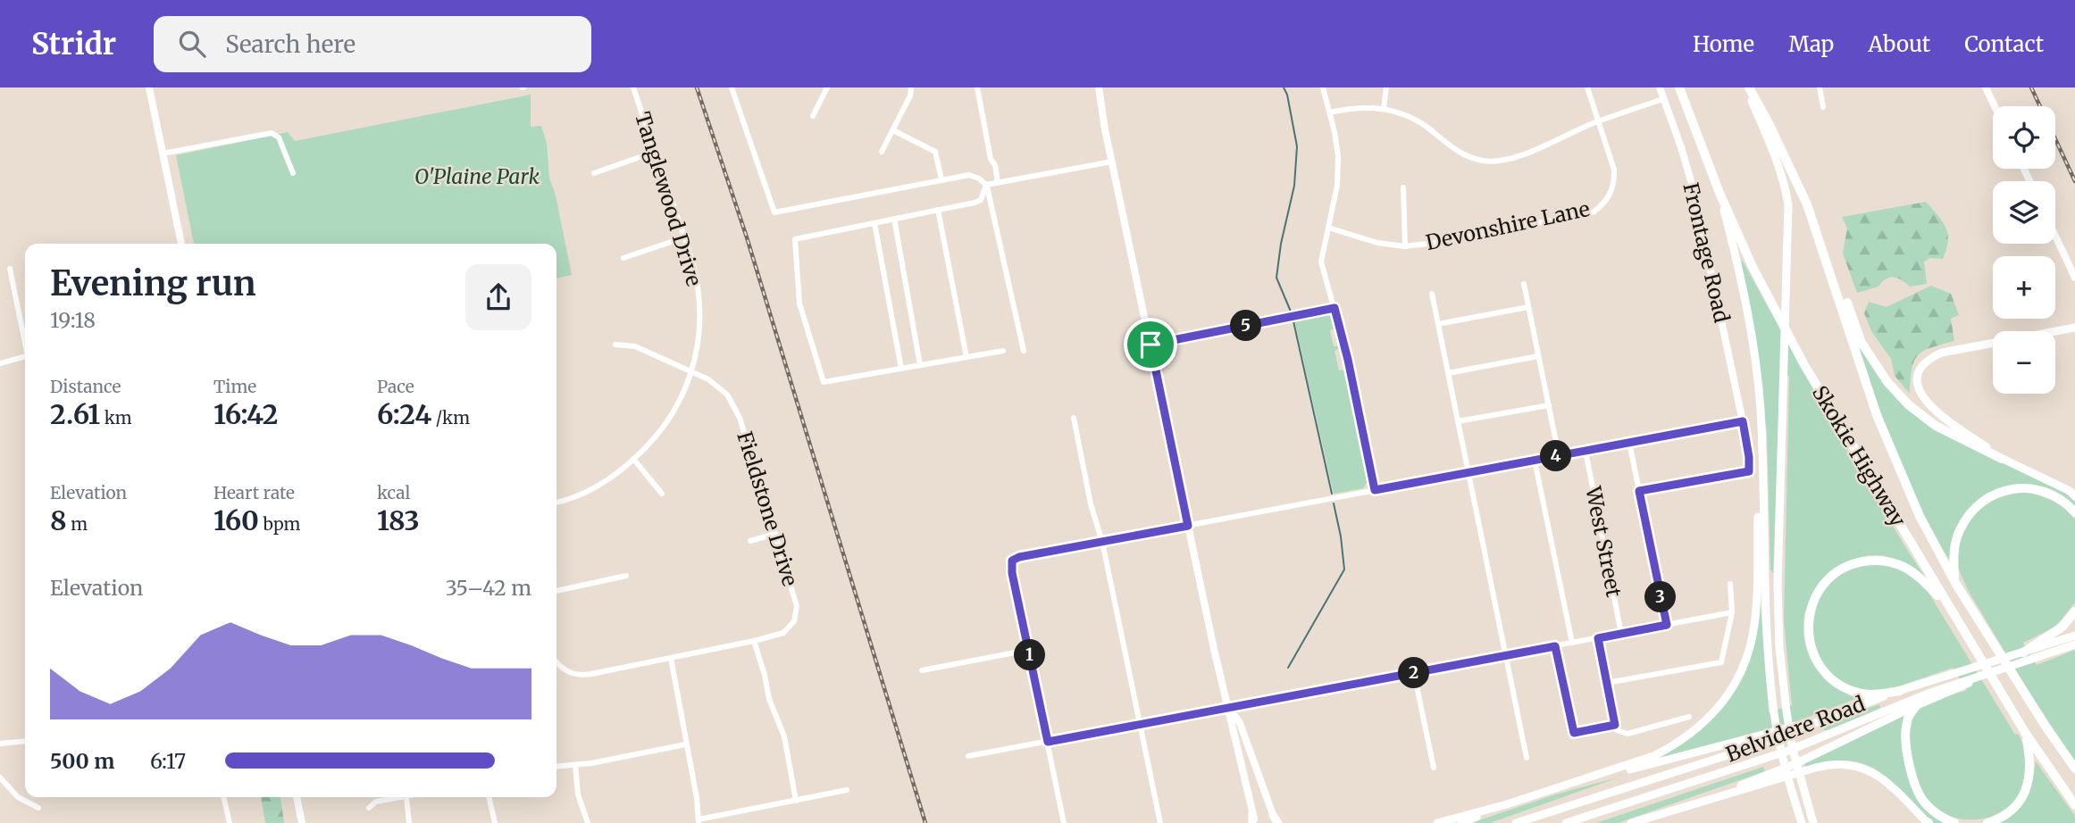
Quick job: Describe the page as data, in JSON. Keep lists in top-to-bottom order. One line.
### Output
{"streets":{"highway":["Skokie Highway"],"main road":["Belvidere Road"],"street":["Tanglewood Drive","Devonshire Lane","Frontage Road","Fieldstone Drive","West Street"]},"crossings":[["Tanglewood Drive","Fieldstone Drive"]],"parks":["O'Plaine Park"],"page":{"header":"Stridr","search":"Search here","nav":["Home","Map","About","Contact"],"map_buttons":["+","−"],"heading":["Evening run","19:18"],"pins":["5","4","3","1","2"],"stats":[["Distance","2.61 km"],["Time","16:42"],["Pace","6:24 /km"],["Elevation","8 m"],["Heart rate","160 bpm"],["kcal","183"]],"chart":["Elevation","35–42 m"],"list":[{"name":"500 m","note":"6:17"}]}}
